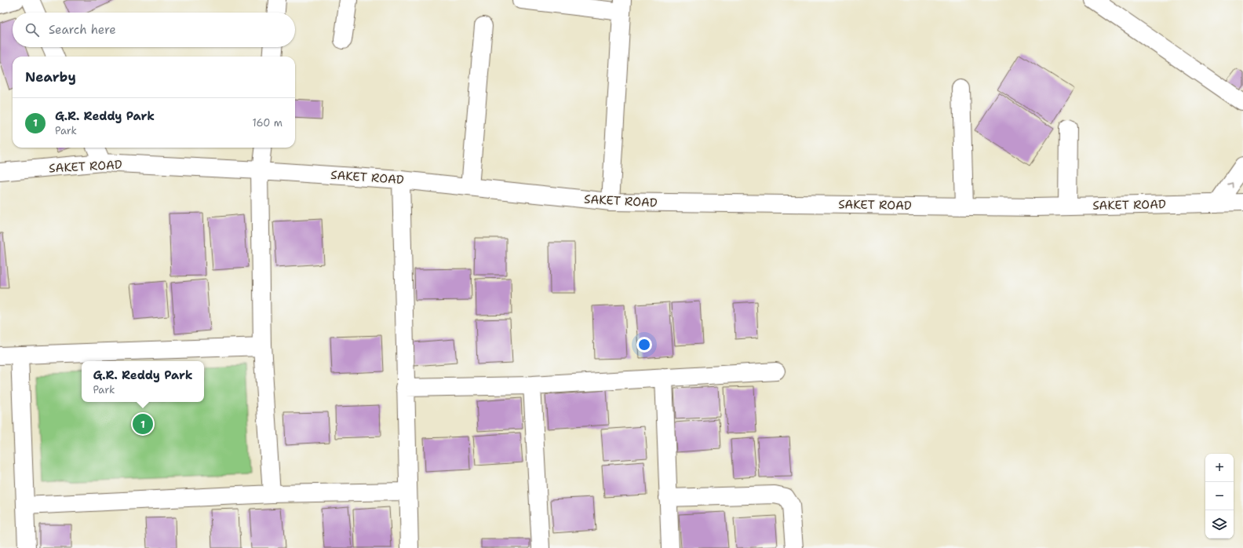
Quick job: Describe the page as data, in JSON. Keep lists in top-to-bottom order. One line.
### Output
{"streets":{"street":["SAKET ROAD"]},"page":{"search":"Search here","heading":"Nearby","list":[{"mark":"1","name":"G.R. Reddy Park","note":"Park","value":"160 m"}],"popup":["G.R. Reddy Park","Park"],"pins":"1","map_buttons":["+","−"]}}
